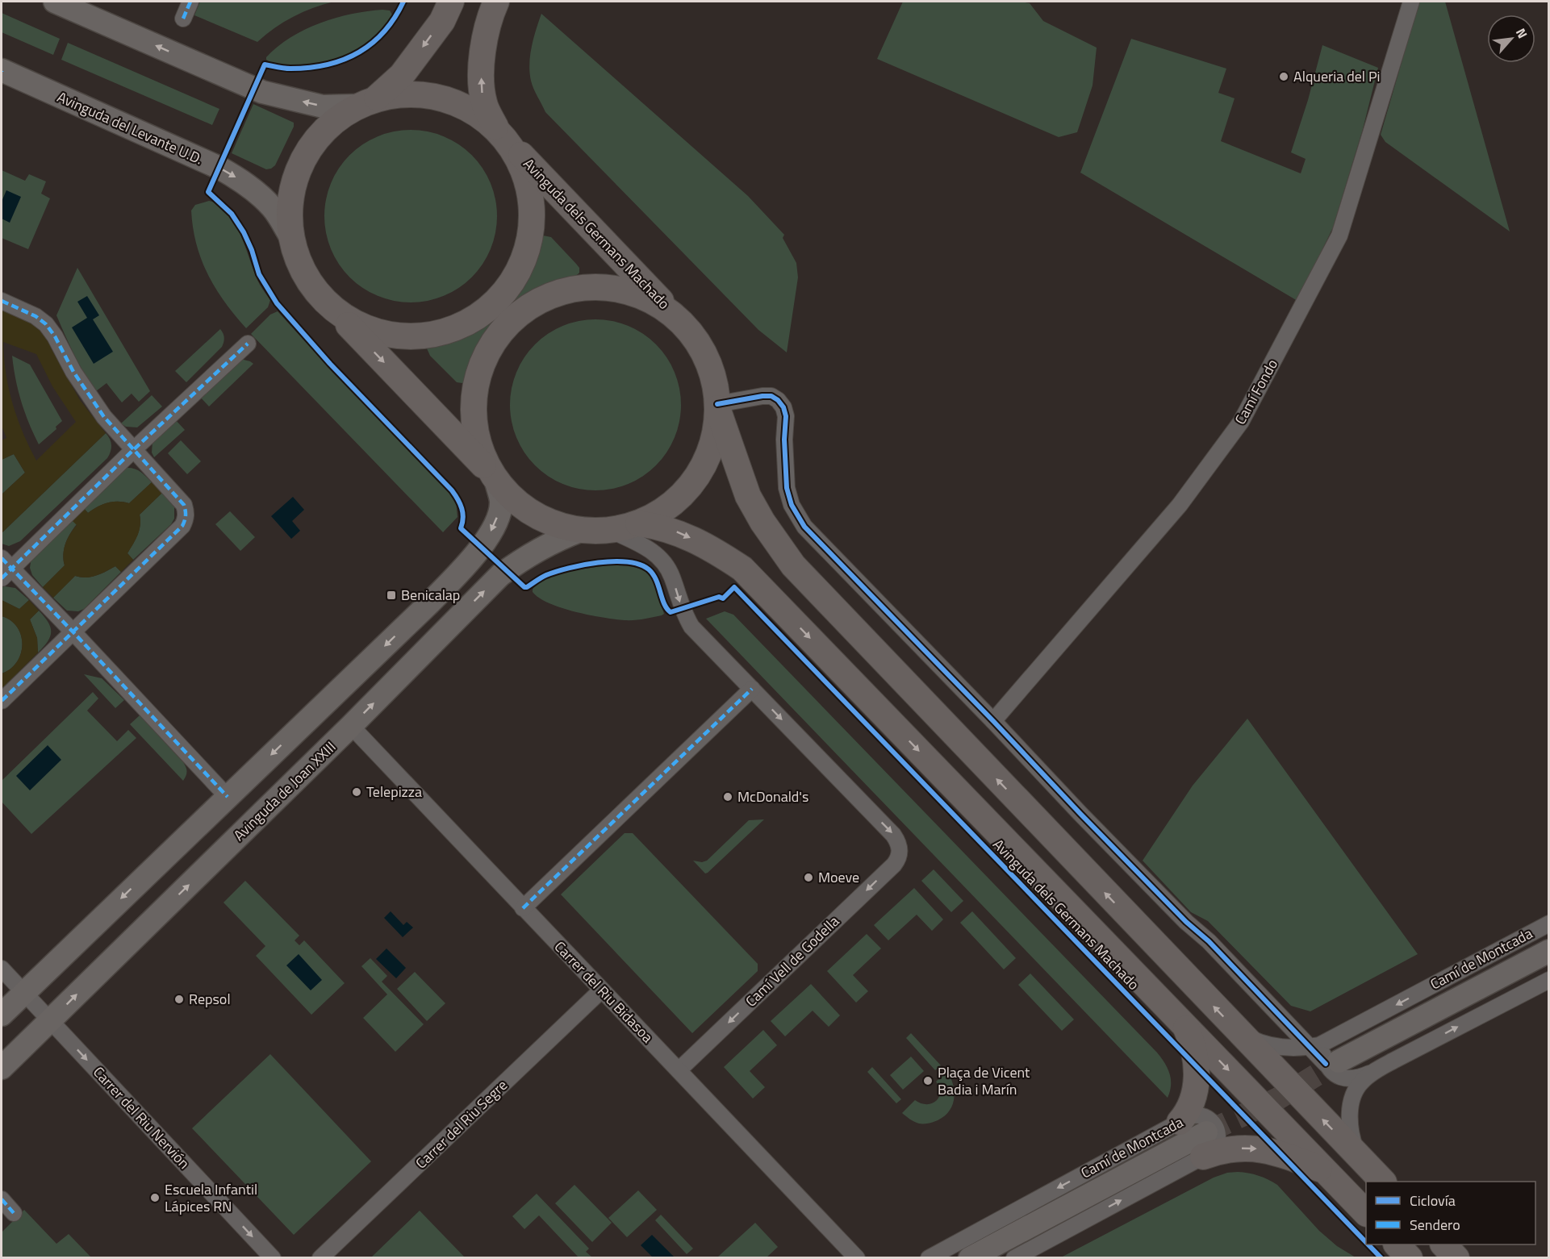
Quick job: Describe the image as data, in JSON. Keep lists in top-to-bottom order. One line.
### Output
{"streets":{"main road":["Avinguda del Levante U.D.","Avinguda dels Germans Machado","Avinguda de Joan XXIII","Camí de Montcada"],"street":["Camí Fondo","Camí Vell de Godella","Carrer del Riu Bidasoa","Carrer del Riu Nervión","Carrer del Riu Segre"]},"crossings":[["Avinguda de Joan XXIII","Carrer del Riu Bidasoa"],["Avinguda de Joan XXIII","Carrer del Riu Nervión"],["Camí Vell de Godella","Carrer del Riu Bidasoa"],["Carrer del Riu Bidasoa","Carrer del Riu Segre"]],"one_way":["Carrer del Riu Nervión"],"places":{"other":["Alqueria del Pi","Telepizza","McDonald's","Moeve","Repsol","Plaça de Vicent Badia i Marín","Escuela Infantil Lápices RN"],"transit":["Benicalap"]},"legend":["Ciclovía","Sendero"],"north":"top right"}
